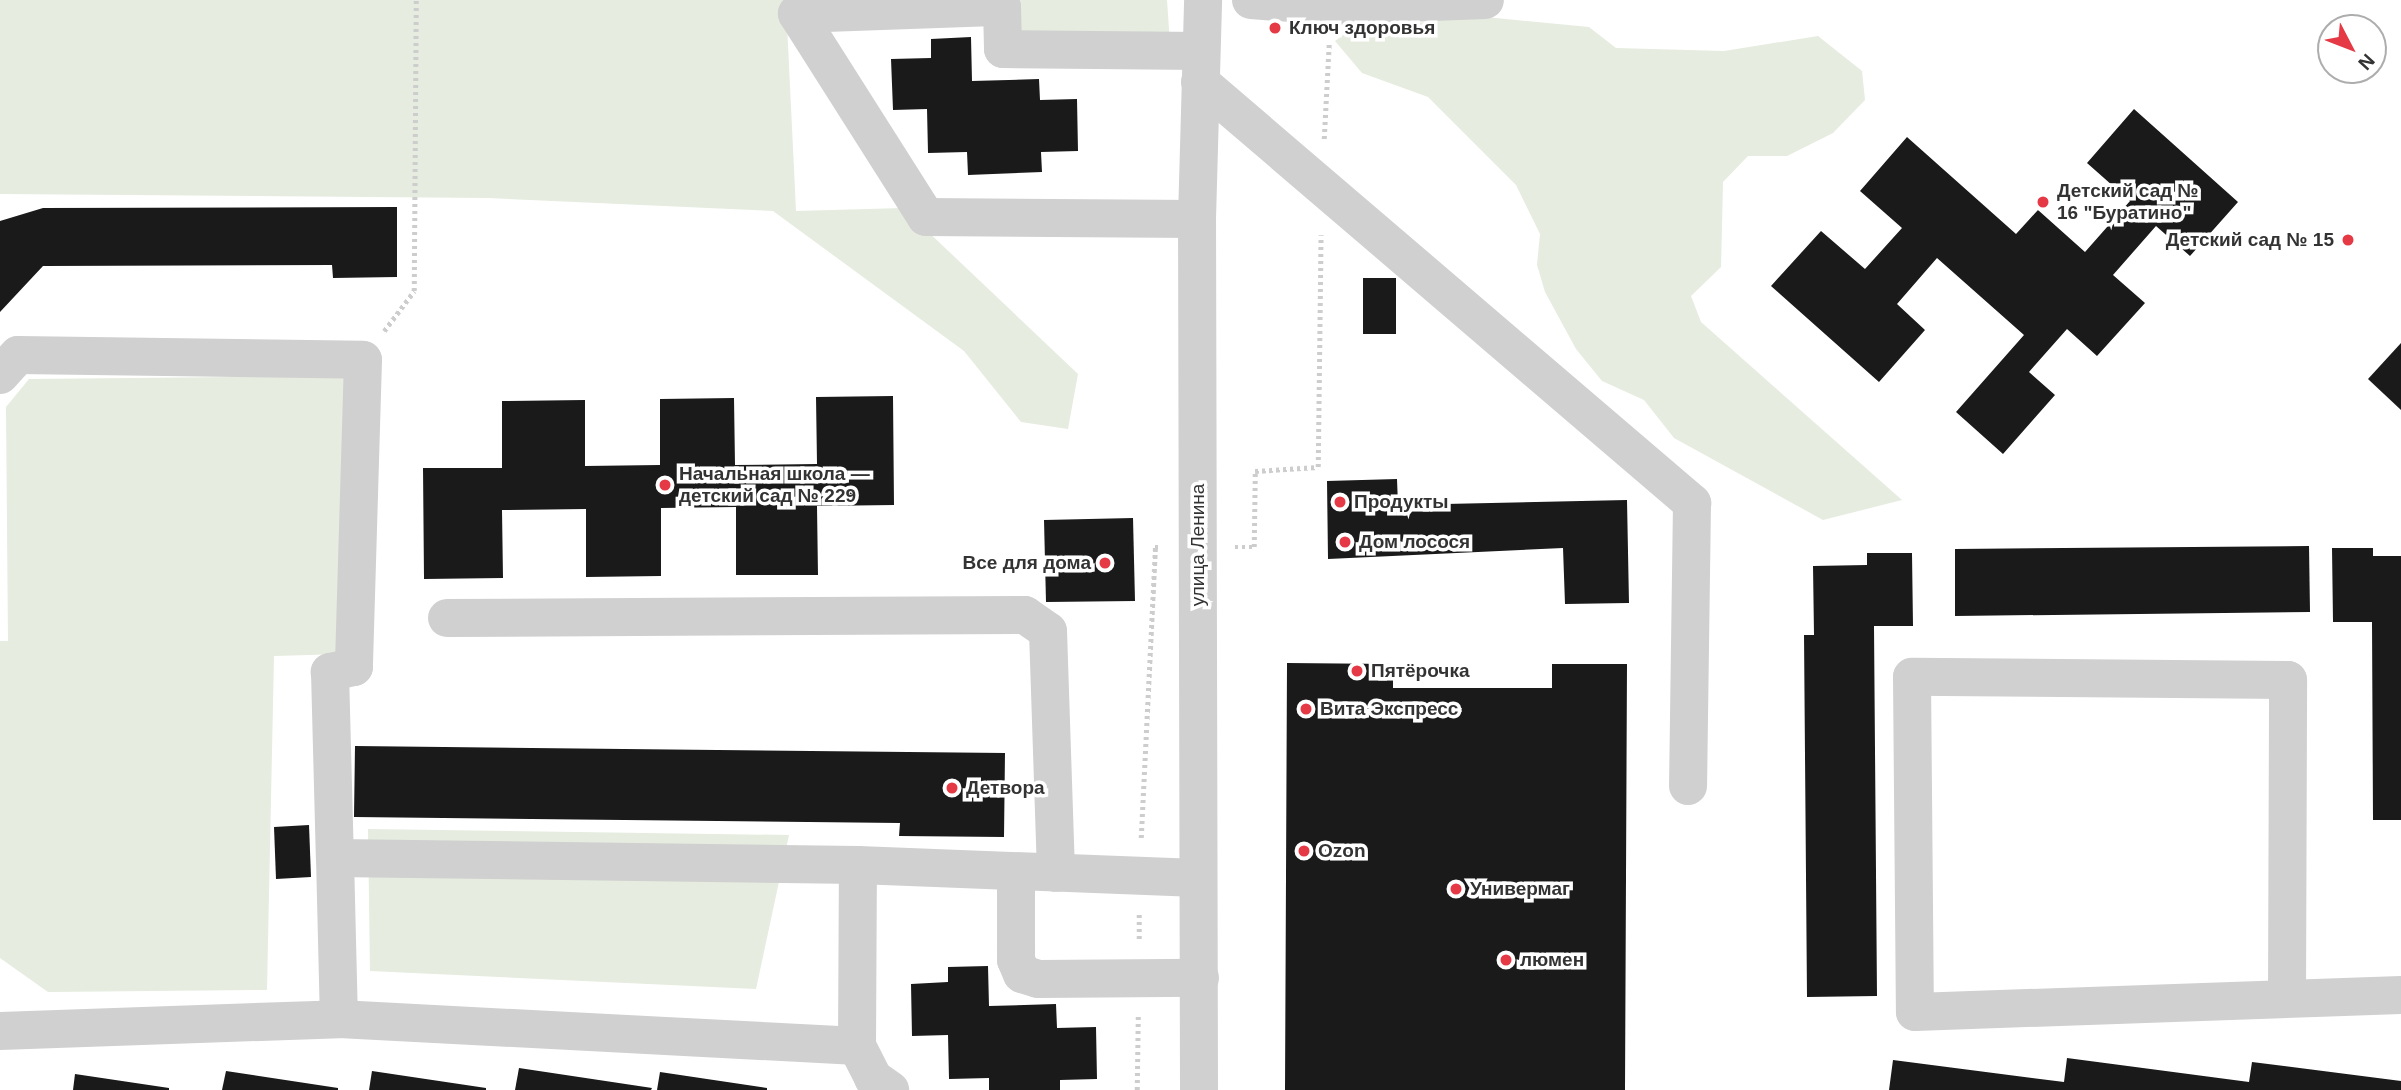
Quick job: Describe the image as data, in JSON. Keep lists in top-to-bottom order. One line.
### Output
{"streets":{"street":["улица Ленина"]},"places":["Ключ здоровья","Детский сад № 16 \"Буратино\"","Детский сад № 15","Начальная школа — детский сад № 229","Продукты","Дом лосося","Все для дома","Пятёрочка","Вита Экспресс","Детвора","Ozon","Универмаг","люмен"],"north":"bottom right"}
